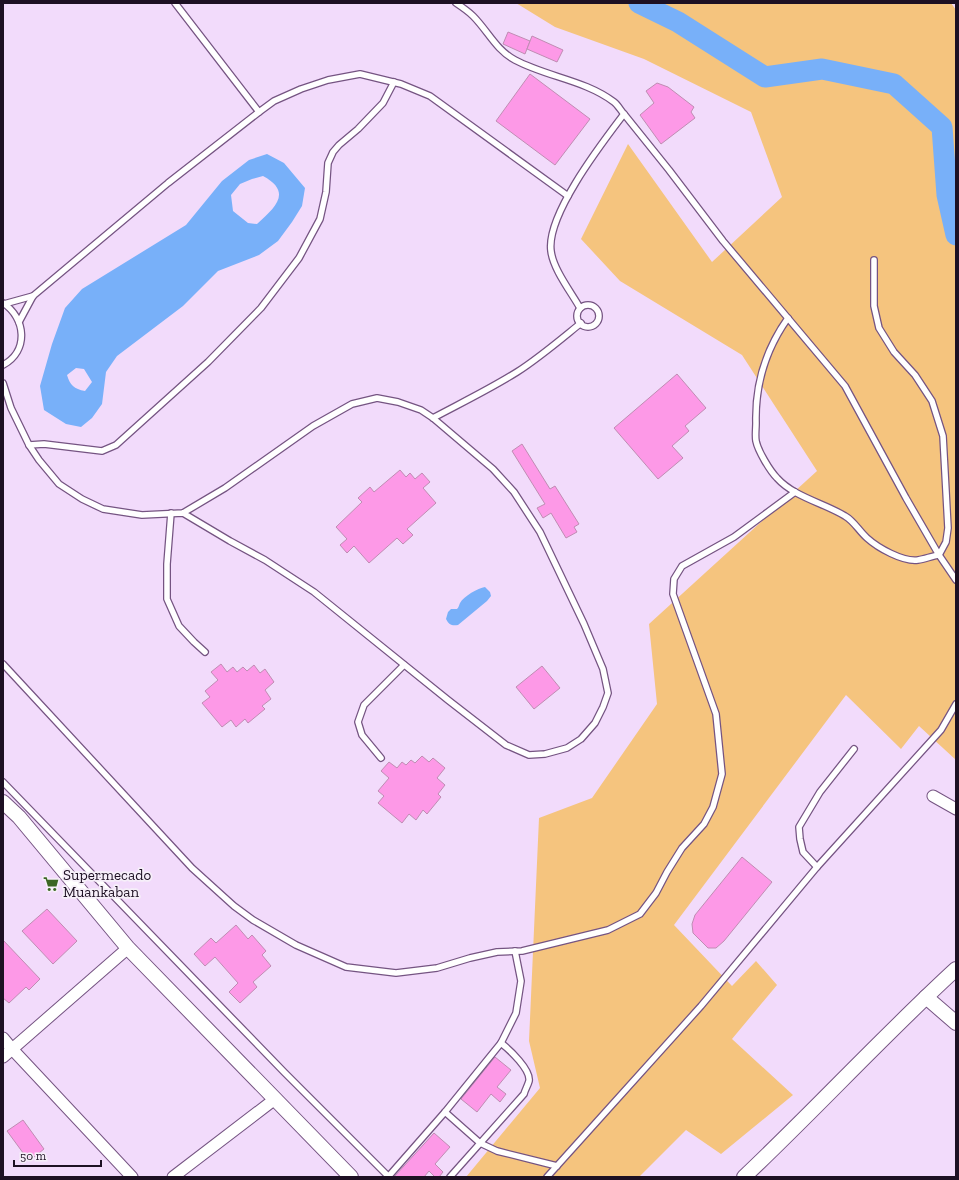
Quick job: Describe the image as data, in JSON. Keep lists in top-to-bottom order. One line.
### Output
{"places":{"supermarket":["Supermecado Muankaban"]},"scale_bar":"50 m"}
